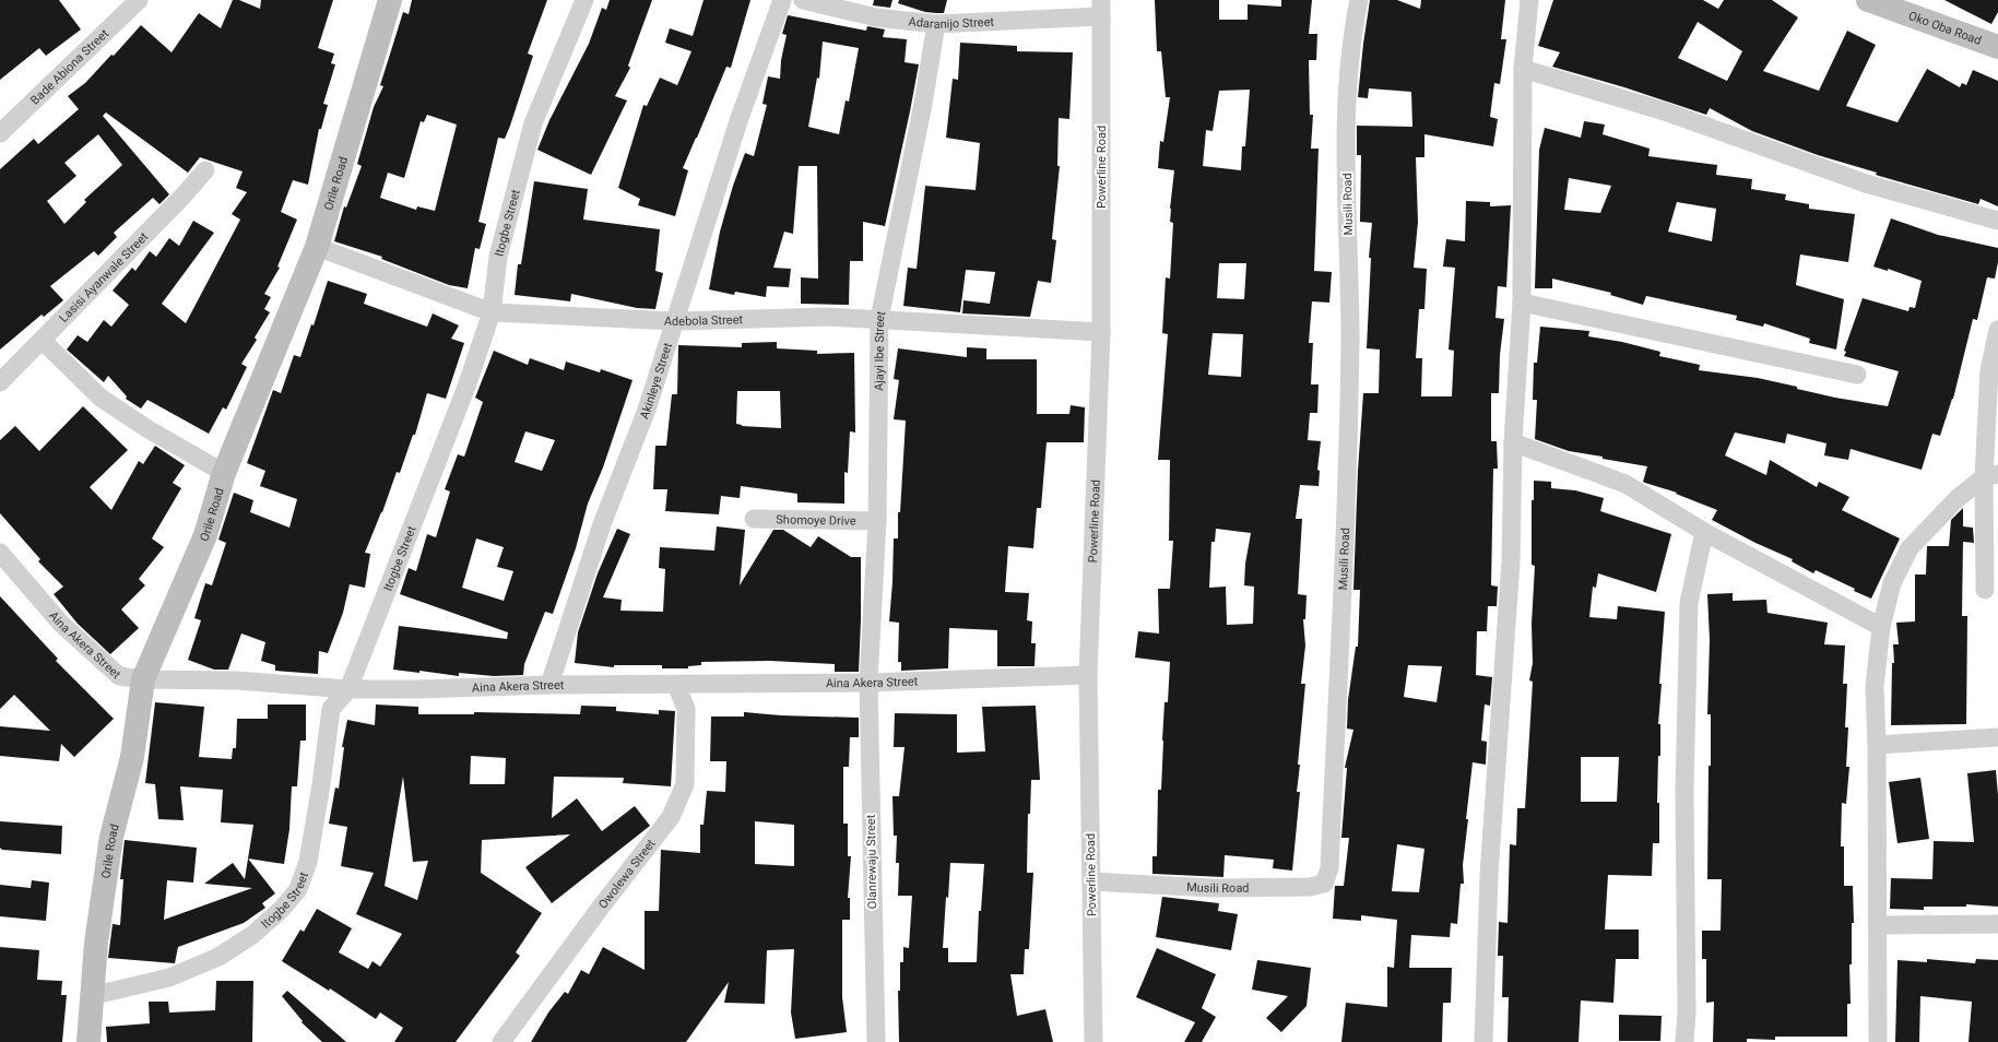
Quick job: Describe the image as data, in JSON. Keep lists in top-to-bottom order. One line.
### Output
{"streets":{"street":["Adaranijo Street","Oko Oba Road","Bade Abiona Street","Powerline Road","Orile Road","Musili Road","Itogbe Street","Lasisi Ayanwale Street","Adebola Street","Ajayi Ibe Street","Akinleye Street","Shomoye Drive","Aina Akera Street","Olanrewaju Street","Owolewa Street"]},"crossings":[["Adaranijo Street","Powerline Road"],["Adaranijo Street","Ajayi Ibe Street"],["Powerline Road","Musili Road"],["Powerline Road","Adebola Street"],["Powerline Road","Aina Akera Street"],["Orile Road","Itogbe Street"],["Orile Road","Adebola Street"],["Orile Road","Aina Akera Street"],["Itogbe Street","Adebola Street"],["Itogbe Street","Aina Akera Street"],["Adebola Street","Ajayi Ibe Street"],["Adebola Street","Akinleye Street"],["Ajayi Ibe Street","Shomoye Drive"],["Ajayi Ibe Street","Aina Akera Street"],["Ajayi Ibe Street","Olanrewaju Street"],["Akinleye Street","Aina Akera Street"],["Aina Akera Street","Olanrewaju Street"],["Aina Akera Street","Owolewa Street"]]}
